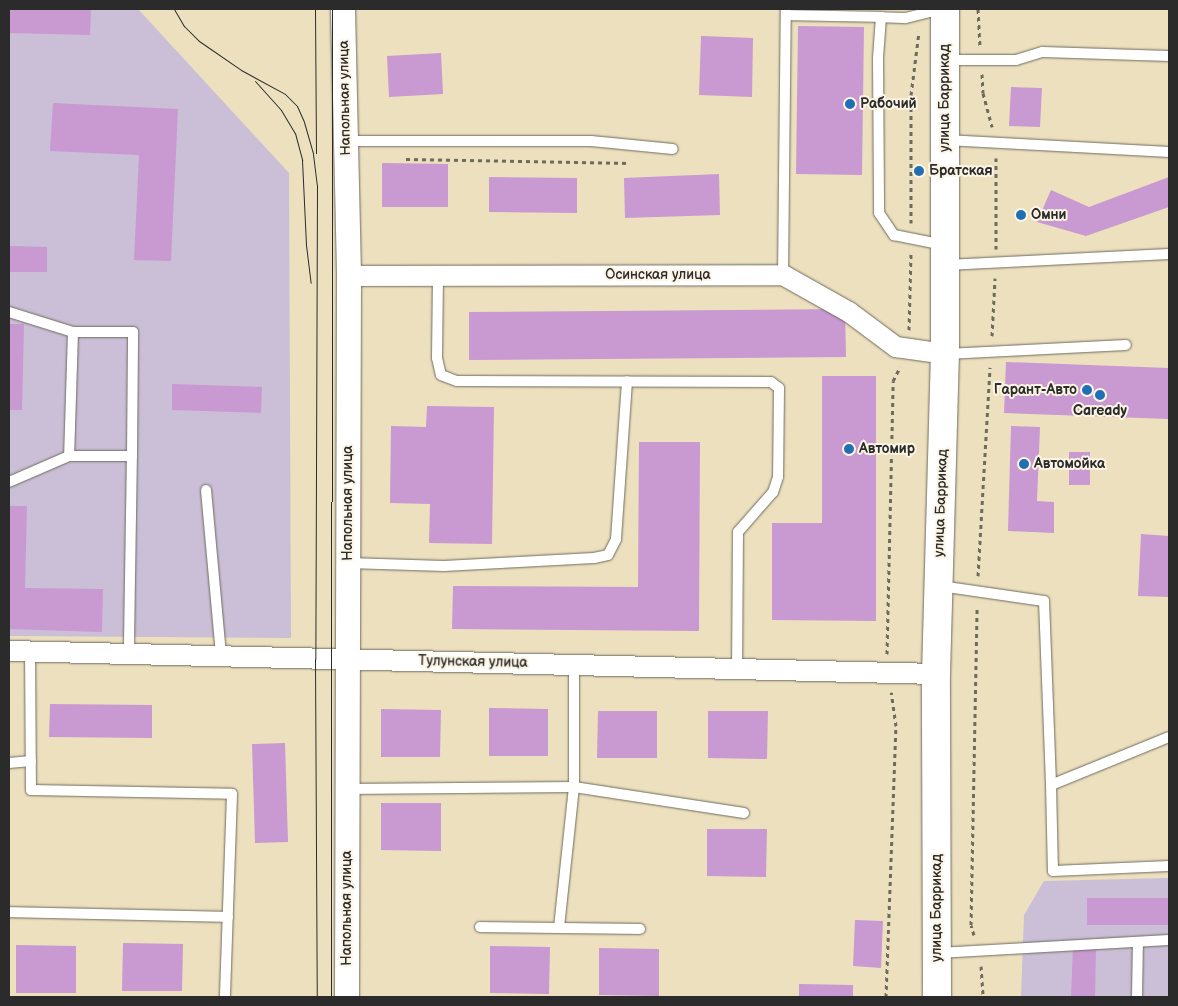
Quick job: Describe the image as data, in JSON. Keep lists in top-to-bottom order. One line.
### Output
{"streets":{"main road":["улица Баррикад"],"street":["Напольная улица","Осинская улица","Тулунская улица"]},"crossings":[["Напольная улица","Осинская улица"],["Напольная улица","Тулунская улица"],["улица Баррикад","Осинская улица"],["улица Баррикад","Тулунская улица"]],"places":["Рабочий","Братская","Омни","Гарант-Авто","Caready","Автомир","Автомойка"]}
